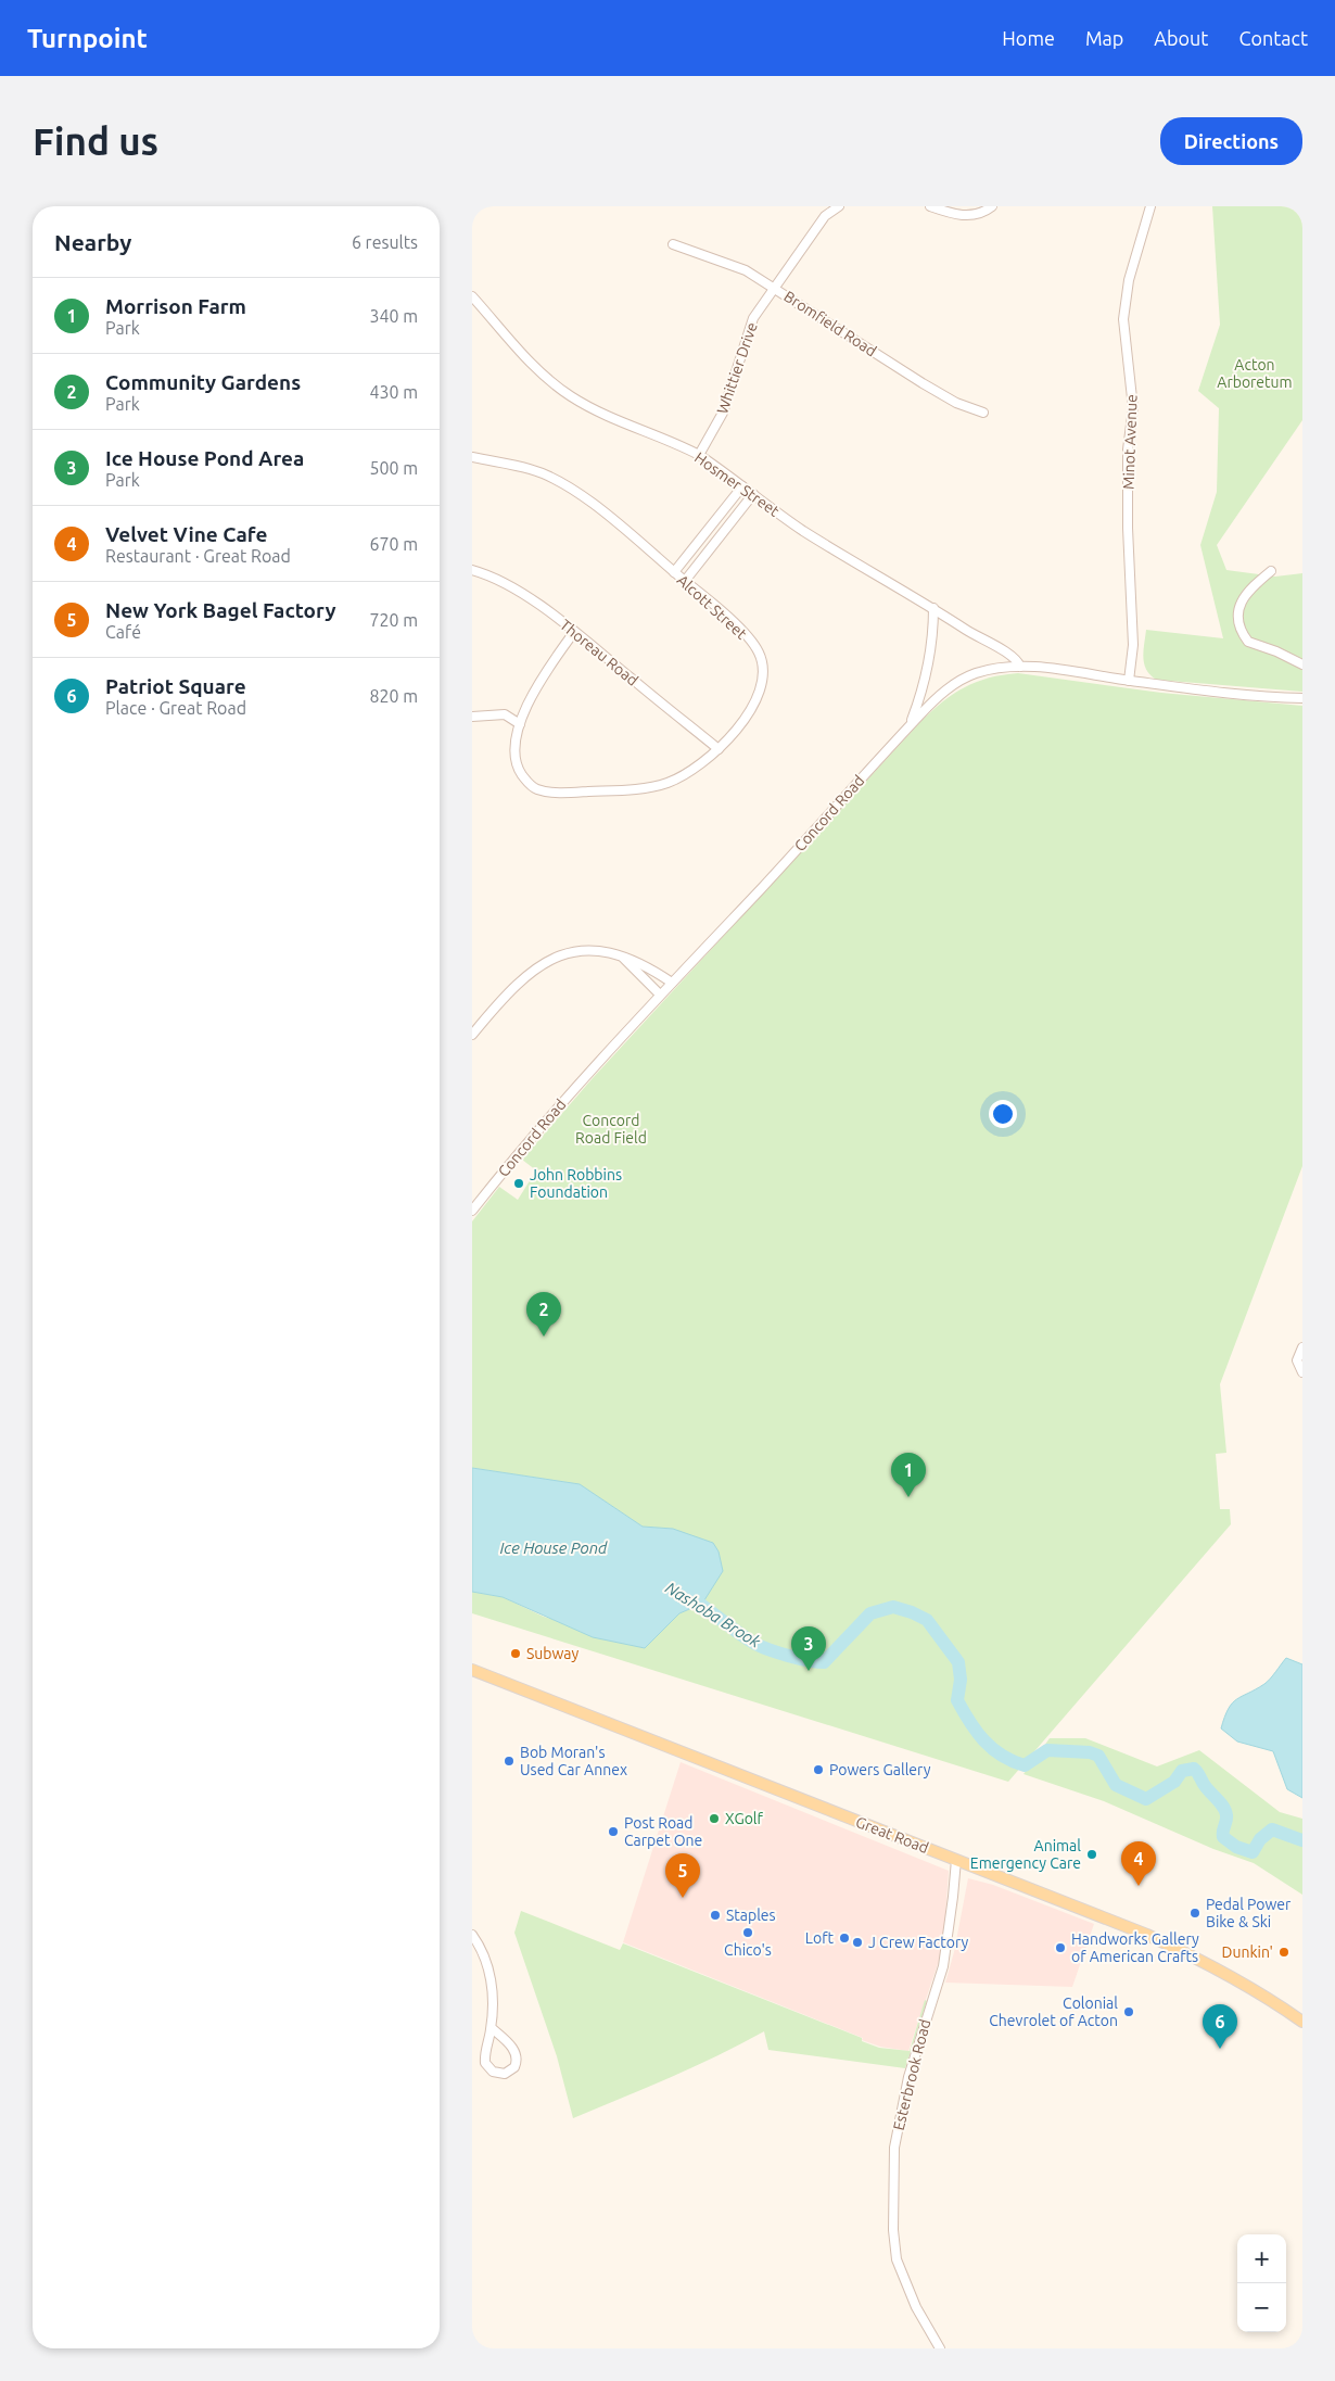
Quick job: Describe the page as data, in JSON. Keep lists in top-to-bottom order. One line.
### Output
{"streets":{"main road":["Great Road"],"street":["Bromfield Road","Whittier Drive","Minot Avenue","Hosmer Street","Alcott Street","Thoreau Road","Concord Road","Esterbrook Road"]},"crossings":[["Bromfield Road","Whittier Drive"],["Whittier Drive","Hosmer Street"],["Minot Avenue","Concord Road"],["Hosmer Street","Concord Road"],["Alcott Street","Thoreau Road"],["Great Road","Esterbrook Road"]],"water":["Ice House Pond","Nashoba Brook"],"parks":["Acton Arboretum","Concord Road Field"],"places":["John Robbins Foundation","Subway","Bob Moran's Used Car Annex","Powers Gallery","XGolf","Post Road Carpet One","Animal Emergency Care","Pedal Power Bike & Ski","Staples","Chico's","Loft","J Crew Factory","Handworks Gallery of American Crafts","Dunkin'","Colonial Chevrolet of Acton"],"page":{"header":"Turnpoint","nav":["Home","Map","About","Contact"],"buttons":"Directions","title":"Find us","heading":["Nearby","6 results"],"list":[{"mark":"1","name":"Morrison Farm","note":"Park","value":"340 m"},{"mark":"2","name":"Community Gardens","note":"Park","value":"430 m"},{"mark":"3","name":"Ice House Pond Area","note":"Park","value":"500 m"},{"mark":"4","name":"Velvet Vine Cafe","note":"Restaurant · Great Road","value":"670 m"},{"mark":"5","name":"New York Bagel Factory","note":"Café","value":"720 m"},{"mark":"6","name":"Patriot Square","note":"Place · Great Road","value":"820 m"}],"pins":["2","1","3","4","5","6"],"map_buttons":["+","−"]}}
